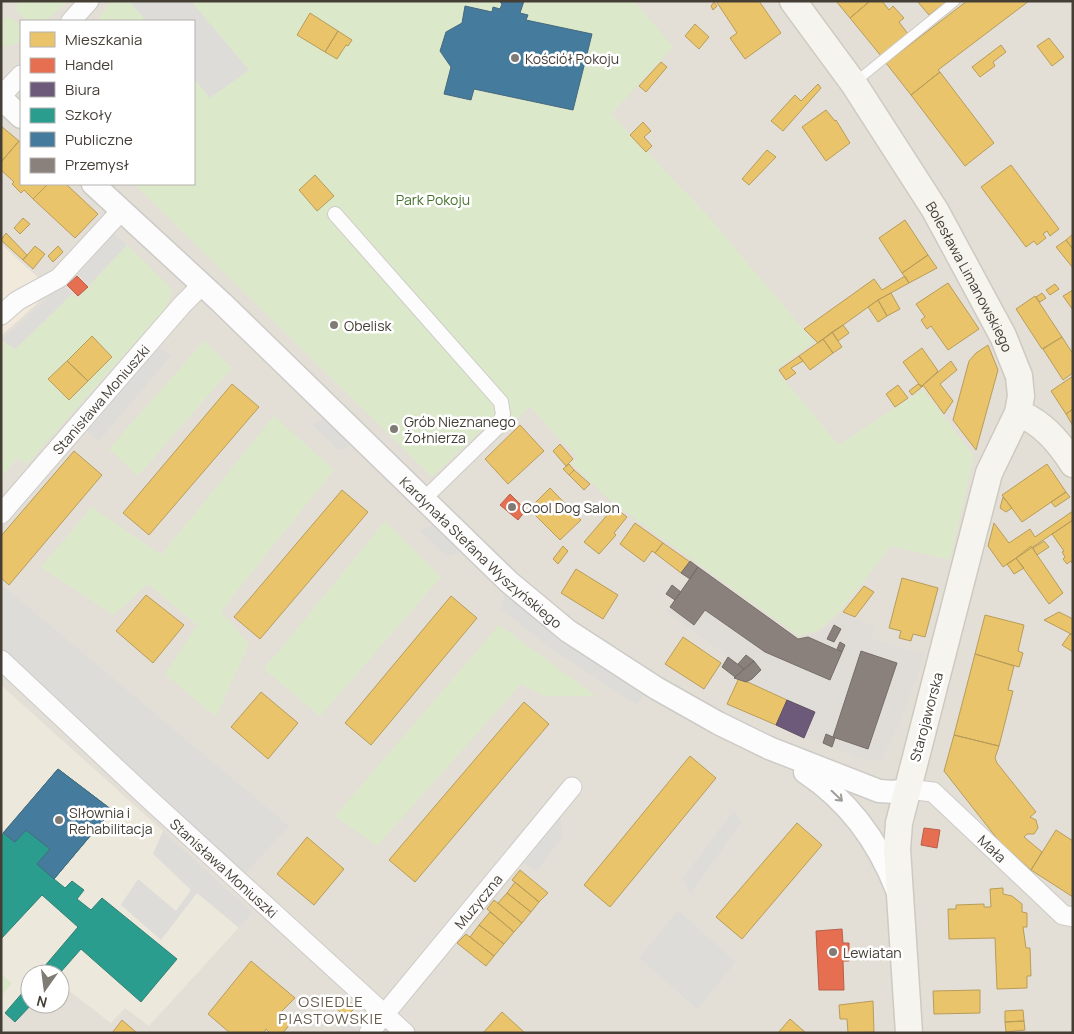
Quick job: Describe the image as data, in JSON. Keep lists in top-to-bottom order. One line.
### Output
{"streets":{"main road":["Bolesława Limanowskiego","Starojaworska"],"street":["Stanisława Moniuszki","Kardynała Stefana Wyszyńskiego","Mała","Muzyczna"]},"crossings":[["Bolesława Limanowskiego","Starojaworska"],["Stanisława Moniuszki","Kardynała Stefana Wyszyńskiego"],["Stanisława Moniuszki","Muzyczna"],["Kardynała Stefana Wyszyńskiego","Starojaworska"],["Kardynała Stefana Wyszyńskiego","Mała"],["Starojaworska","Mała"]],"districts":["OSIEDLE PIASTOWSKIE"],"parks":["Park Pokoju"],"places":["Kościół Pokoju","Obelisk","Grób Nieznanego Żołnierza","Cool Dog Salon","SIłownia i Rehabilitacja","Lewiatan"],"legend":["Mieszkania","Handel","Biura","Szkoły","Publiczne","Przemysł"],"north":"bottom"}
